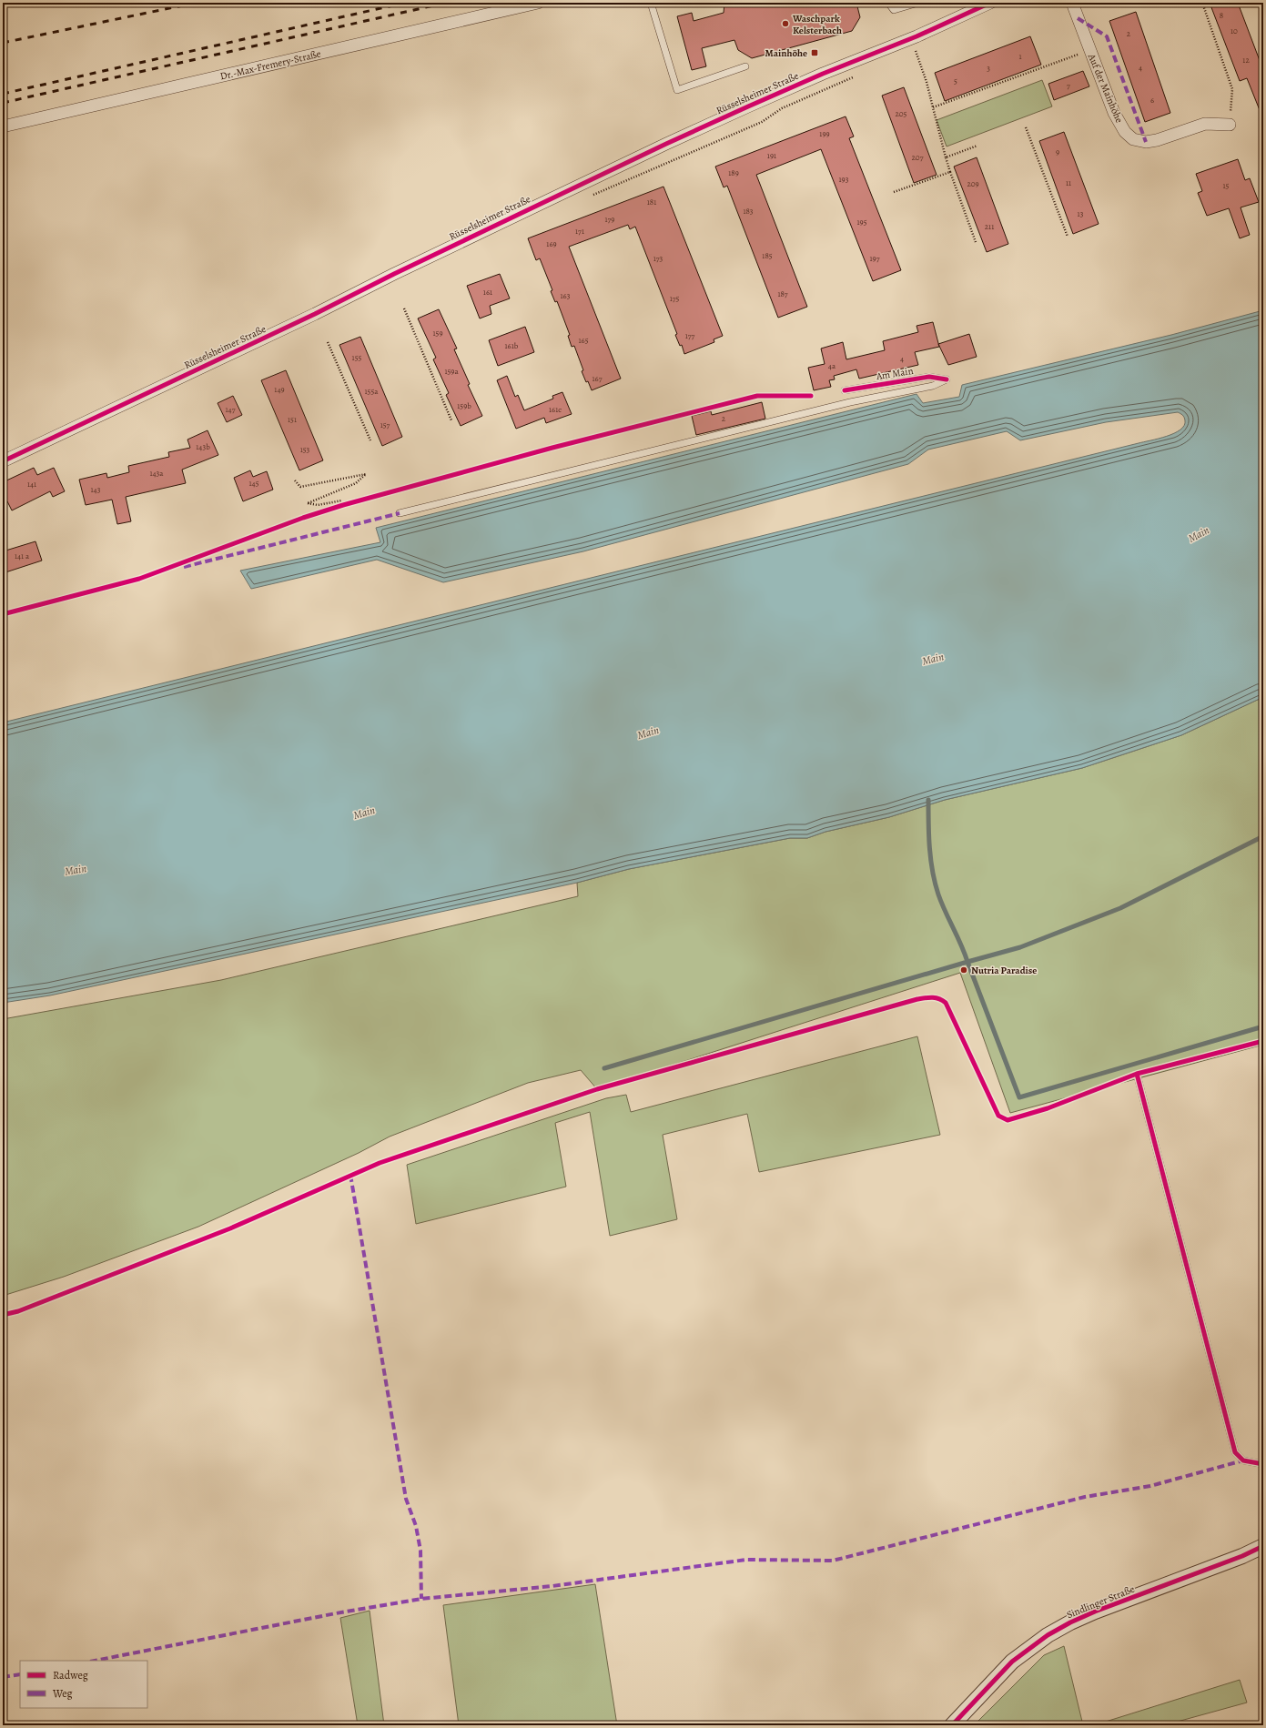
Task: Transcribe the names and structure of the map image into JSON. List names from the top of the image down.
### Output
{
  "streets": {
    "street": [
      "Dr.-Max-Fremery-Straße",
      "Auf der Mainhöhe",
      "Rüsselsheimer Straße",
      "Sindlinger Straße"
    ],
    "lane": ["Am Main"]
  },
  "water": ["Main"],
  "places": {
    "other": ["Waschpark Kelsterbach", "Nutria Paradise"],
    "transit": ["Mainhöhe"]
  },
  "house_numbers": [
    "8",
    "10",
    "2",
    "1",
    "12",
    "4",
    "3",
    "5",
    "7",
    "6",
    "205",
    "199",
    "9",
    "191",
    "207",
    "189",
    "193",
    "11",
    "209",
    "15",
    "181",
    "183",
    "13",
    "179",
    "195",
    "211",
    "171",
    "169",
    "185",
    "173",
    "197",
    "161",
    "187",
    "163",
    "175",
    "159",
    "177",
    "165",
    "161b",
    "155",
    "4",
    "4a",
    "159a",
    "167",
    "149",
    "155a",
    "159b",
    "147",
    "161c",
    "2",
    "151",
    "157",
    "143b",
    "153",
    "143a",
    "145",
    "141",
    "143",
    "141 a"
  ],
  "legend": ["Radweg", "Weg"]
}
